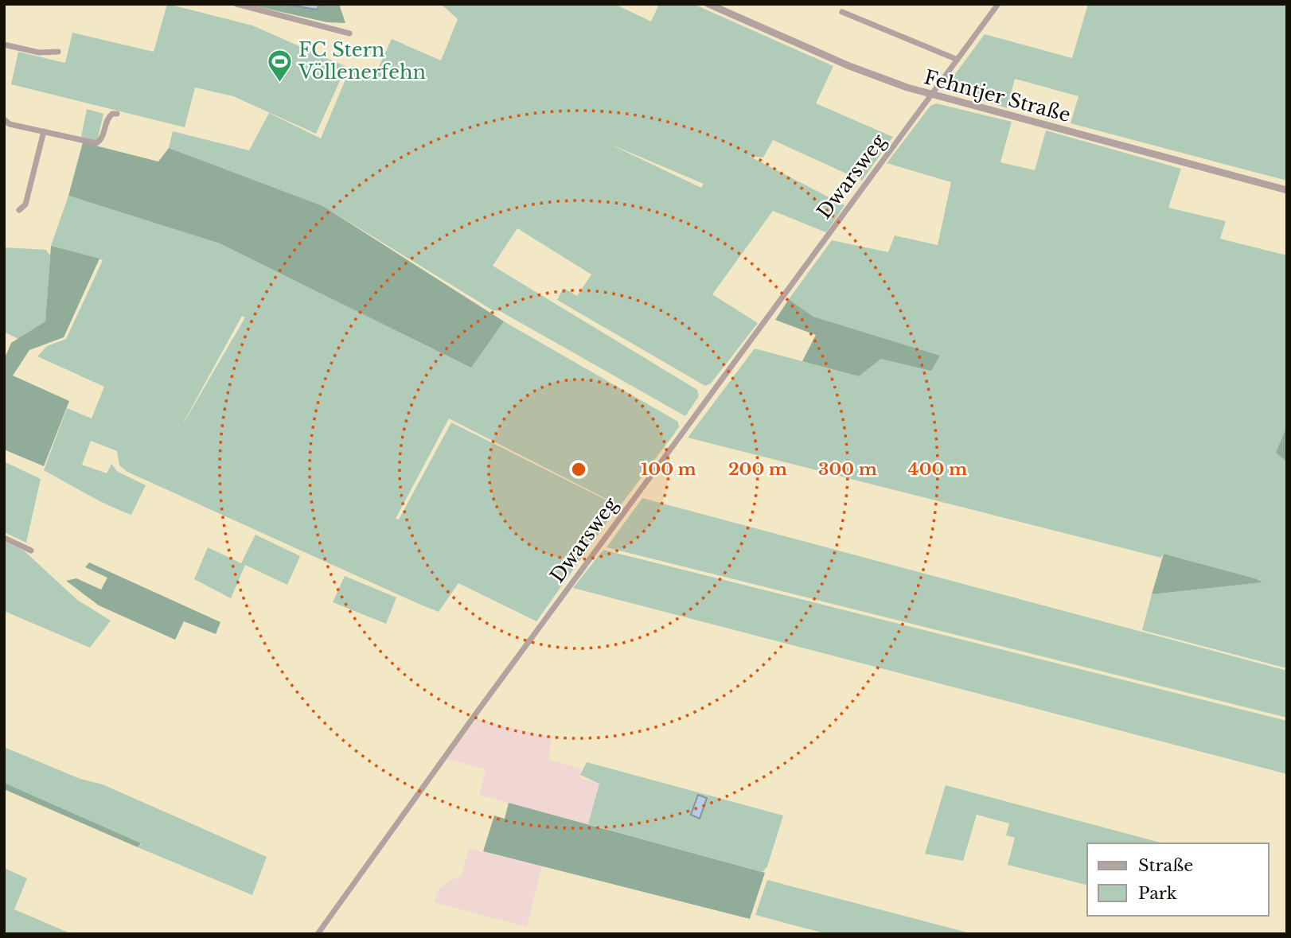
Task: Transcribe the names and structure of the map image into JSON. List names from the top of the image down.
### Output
{
  "streets": {
    "street": ["Fehntjer Straße", "Dwarsweg"]
  },
  "crossings": [
    ["Fehntjer Straße", "Dwarsweg"]
  ],
  "places": {
    "sports": ["FC Stern Völlenerfehn"]
  },
  "legend": ["Straße", "Park"],
  "rings": [
    "100 m",
    "200 m",
    "300 m",
    "400 m"
  ]
}
